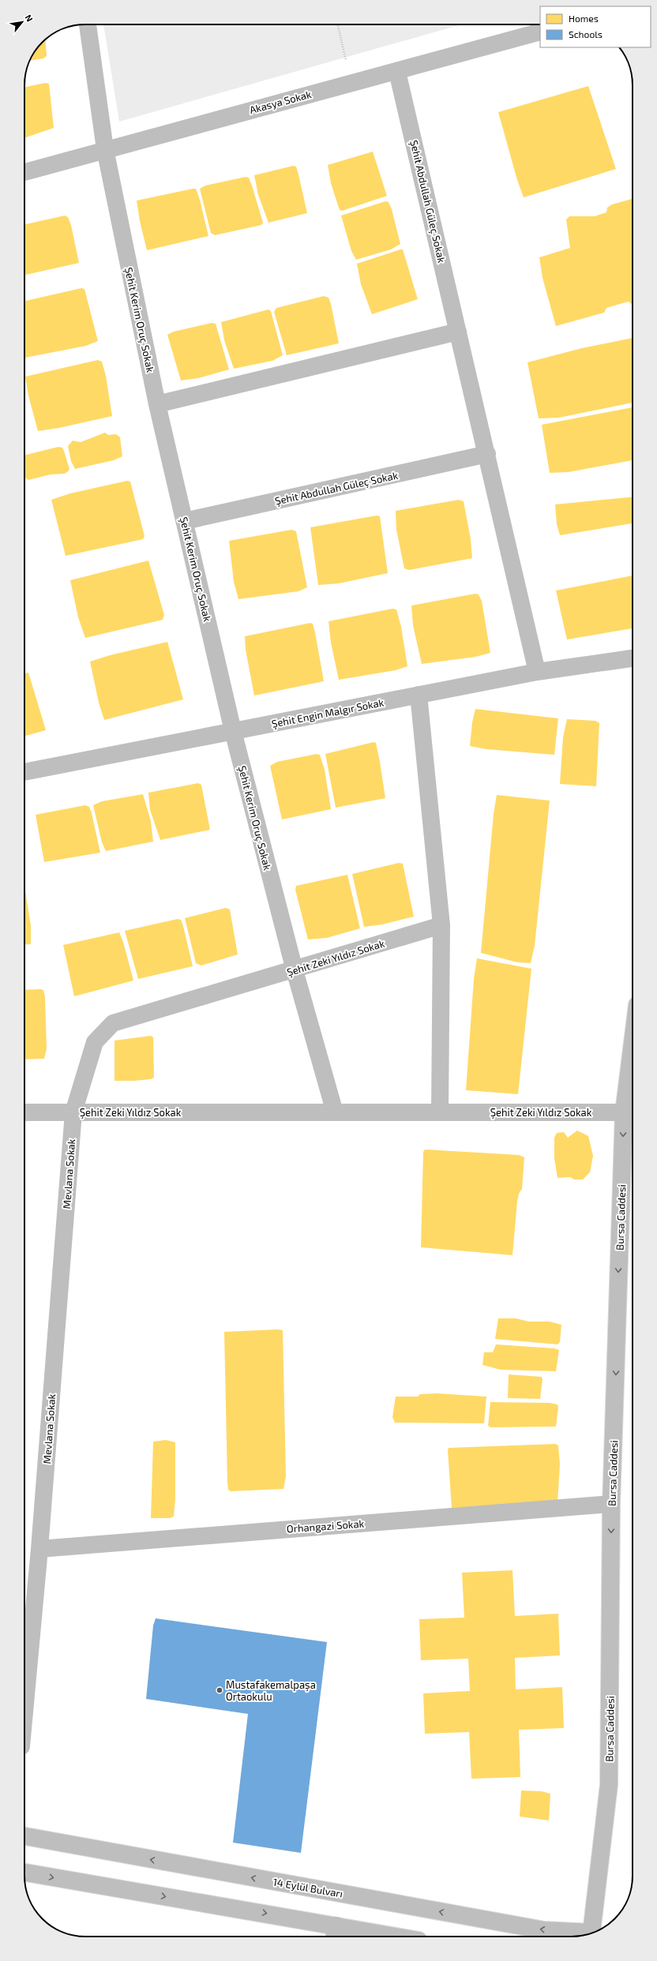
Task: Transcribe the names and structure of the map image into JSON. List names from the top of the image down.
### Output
{
  "streets": {
    "street": [
      "Akasya Sokak",
      "Şehit Abdullah Güleç Sokak",
      "Şehit Kerim Oruç Sokak",
      "Şehit Engin Malgır Sokak",
      "Şehit Zeki Yıldız Sokak",
      "Mevlana Sokak",
      "Bursa Caddesi",
      "Orhangazi Sokak",
      "14 Eylül Bulvarı"
    ]
  },
  "crossings": [
    ["Akasya Sokak", "Şehit Abdullah Güleç Sokak"],
    ["Akasya Sokak", "Şehit Kerim Oruç Sokak"],
    ["Şehit Abdullah Güleç Sokak", "Şehit Kerim Oruç Sokak"],
    ["Şehit Abdullah Güleç Sokak", "Şehit Engin Malgır Sokak"],
    ["Şehit Kerim Oruç Sokak", "Şehit Engin Malgır Sokak"],
    ["Şehit Kerim Oruç Sokak", "Şehit Zeki Yıldız Sokak"],
    ["Şehit Zeki Yıldız Sokak", "Mevlana Sokak"],
    ["Şehit Zeki Yıldız Sokak", "Bursa Caddesi"],
    ["Mevlana Sokak", "Orhangazi Sokak"],
    ["Bursa Caddesi", "Orhangazi Sokak"]
  ],
  "one_way": ["Bursa Caddesi"],
  "places": ["Mustafakemalpaşa Ortaokulu"],
  "legend": ["Homes", "Schools"],
  "north": "top right"
}
